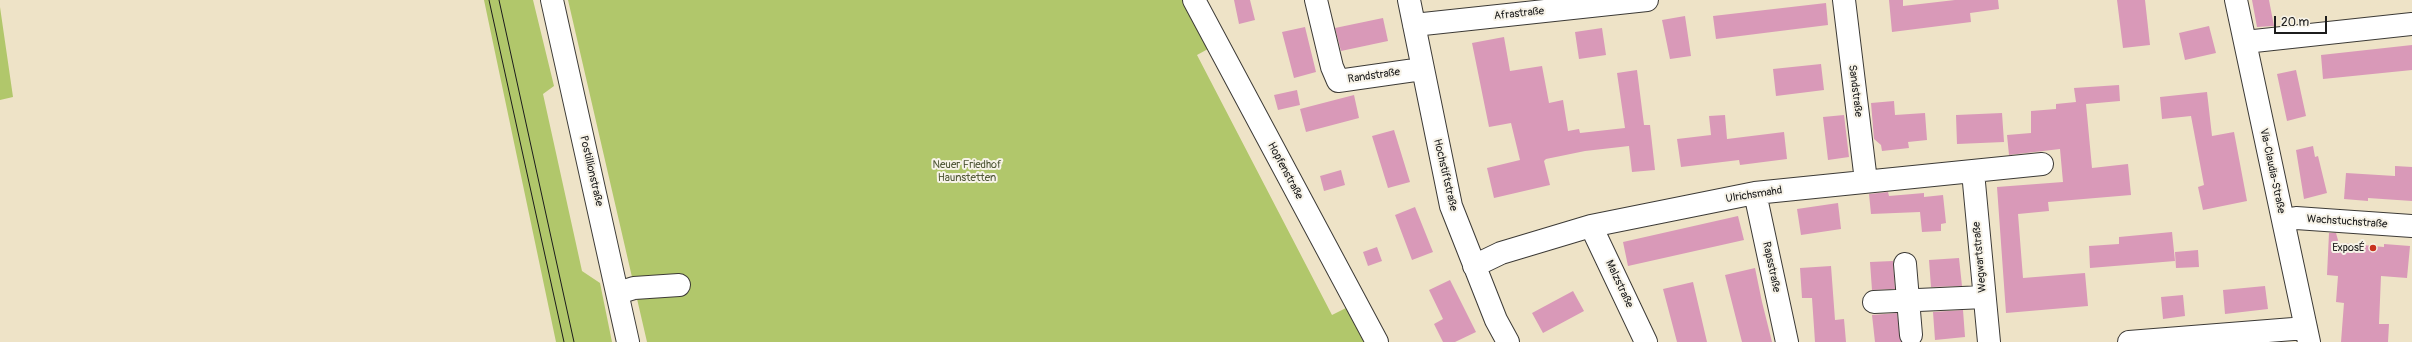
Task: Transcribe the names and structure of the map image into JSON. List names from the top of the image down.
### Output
{
  "streets": {
    "street": [
      "Afrastraße",
      "Randstraße",
      "Sandstraße",
      "Postillionstraße",
      "Hopfenstraße",
      "Via-Claudia-Straße",
      "Hochstiftstraße",
      "Ulrichsmahd",
      "Wachstuchstraße",
      "Wegwartstraße",
      "Rapsstraße",
      "Malzstraße"
    ]
  },
  "crossings": [
    ["Afrastraße", "Hochstiftstraße"],
    ["Randstraße", "Hochstiftstraße"],
    ["Sandstraße", "Ulrichsmahd"],
    ["Via-Claudia-Straße", "Wachstuchstraße"],
    ["Hochstiftstraße", "Ulrichsmahd"],
    ["Ulrichsmahd", "Wegwartstraße"],
    ["Ulrichsmahd", "Rapsstraße"],
    ["Ulrichsmahd", "Malzstraße"]
  ],
  "parks": ["Neuer Friedhof Haunstetten"],
  "places": ["ExposÉ"],
  "scale_bar": "20 m"
}
